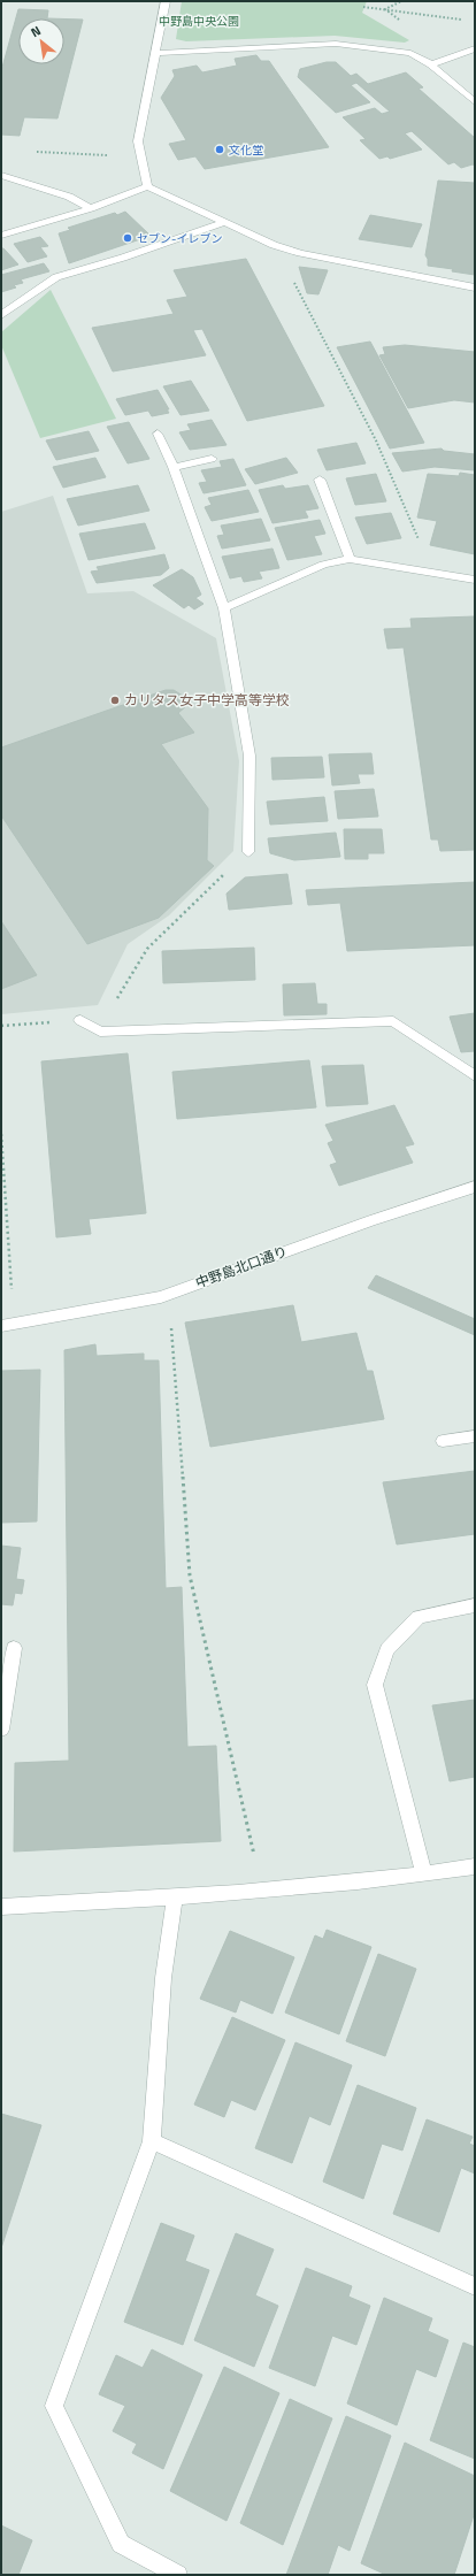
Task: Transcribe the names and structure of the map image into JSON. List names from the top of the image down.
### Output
{
  "streets": {
    "street": ["中野島北口通り"]
  },
  "parks": ["中野島中央公園"],
  "places": ["文化堂", "セブン-イレブン", "カリタス女子中学高等学校"],
  "north": "top left"
}
